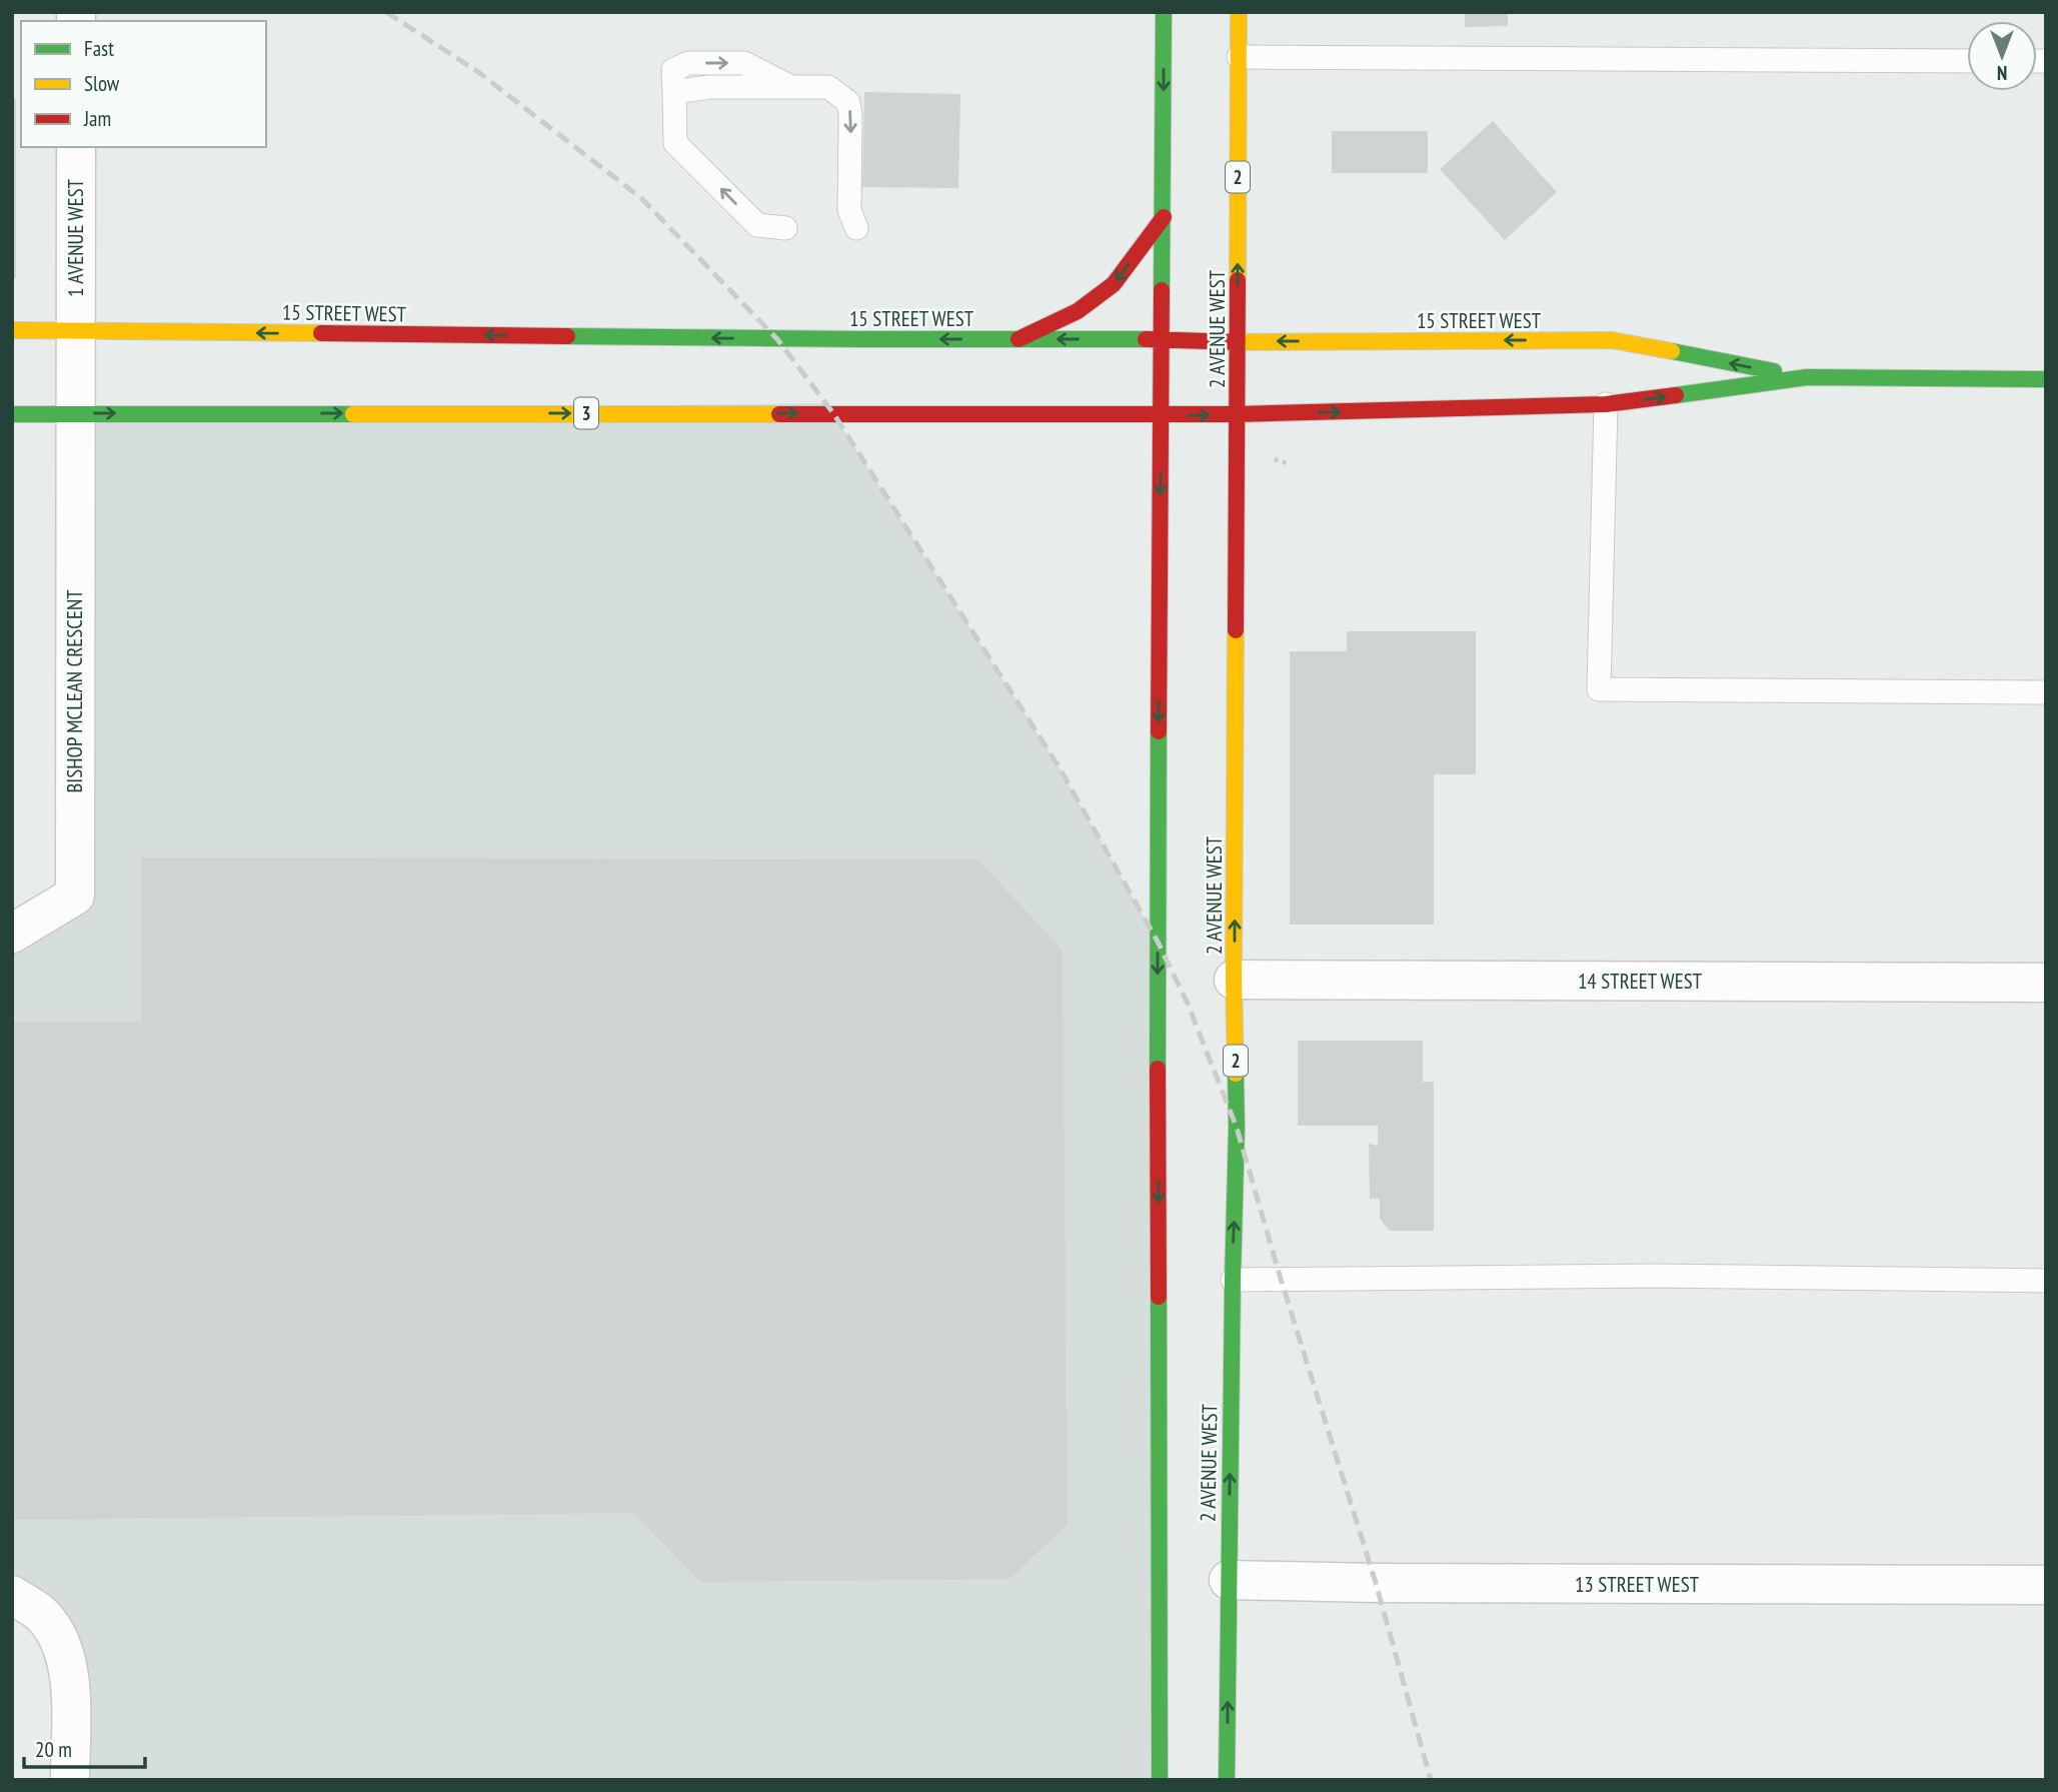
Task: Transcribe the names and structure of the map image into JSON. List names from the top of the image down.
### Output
{
  "streets": {
    "main road": [
      "2",
      "15 STREET WEST",
      "2 AVENUE WEST",
      "3"
    ],
    "street": [
      "1 AVENUE WEST",
      "BISHOP MCLEAN CRESCENT",
      "14 STREET WEST",
      "13 STREET WEST"
    ]
  },
  "crossings": [
    ["1 AVENUE WEST", "15 STREET WEST"],
    ["1 AVENUE WEST", "BISHOP MCLEAN CRESCENT"],
    ["15 STREET WEST", "2 AVENUE WEST"],
    ["15 STREET WEST", "BISHOP MCLEAN CRESCENT"],
    ["2 AVENUE WEST", "14 STREET WEST"],
    ["2 AVENUE WEST", "13 STREET WEST"]
  ],
  "legend": ["Fast", "Slow", "Jam"],
  "scale_bar": "20 m",
  "north": "bottom"
}
